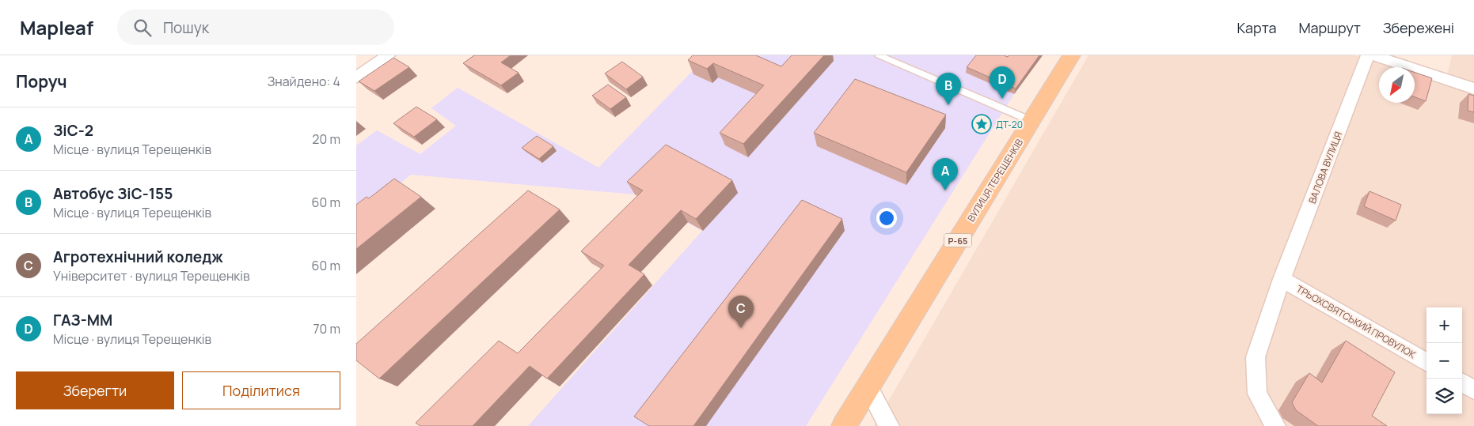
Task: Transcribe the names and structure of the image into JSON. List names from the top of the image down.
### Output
{
  "streets": {
    "main road": ["ВУЛИЦЯ ТЕРЕЩЕНКІВ", "Р-65"],
    "street": ["ВАЛОВА ВУЛИЦЯ", "ТРЬОХСВЯТСЬКИЙ ПРОВУЛОК"]
  },
  "crossings": [
    ["ВАЛОВА ВУЛИЦЯ", "ТРЬОХСВЯТСЬКИЙ ПРОВУЛОК"]
  ],
  "places": {
    "place": ["ДТ-20"]
  },
  "north": "bottom left",
  "page": {
    "header": "Mapleaf",
    "search": "Пошук",
    "nav": ["Карта", "Маршрут", "Збережені"],
    "heading": ["Поруч", "Знайдено: 4"],
    "pins": [
      "D",
      "B",
      "A",
      "C"
    ],
    "list": [
      {
        "mark": "A",
        "name": "ЗіС-2",
        "note": "Місце · вулиця Терещенків",
        "value": "20 m"
      },
      {
        "mark": "B",
        "name": "Автобус ЗіС-155",
        "note": "Місце · вулиця Терещенків",
        "value": "60 m"
      },
      {
        "mark": "C",
        "name": "Агротехнічний коледж",
        "note": "Університет · вулиця Терещенків",
        "value": "60 m"
      },
      {
        "mark": "D",
        "name": "ГАЗ-ММ",
        "note": "Місце · вулиця Терещенків",
        "value": "70 m"
      }
    ],
    "map_buttons": ["+", "−"],
    "buttons": ["Зберегти", "Поділитися"]
  }
}
